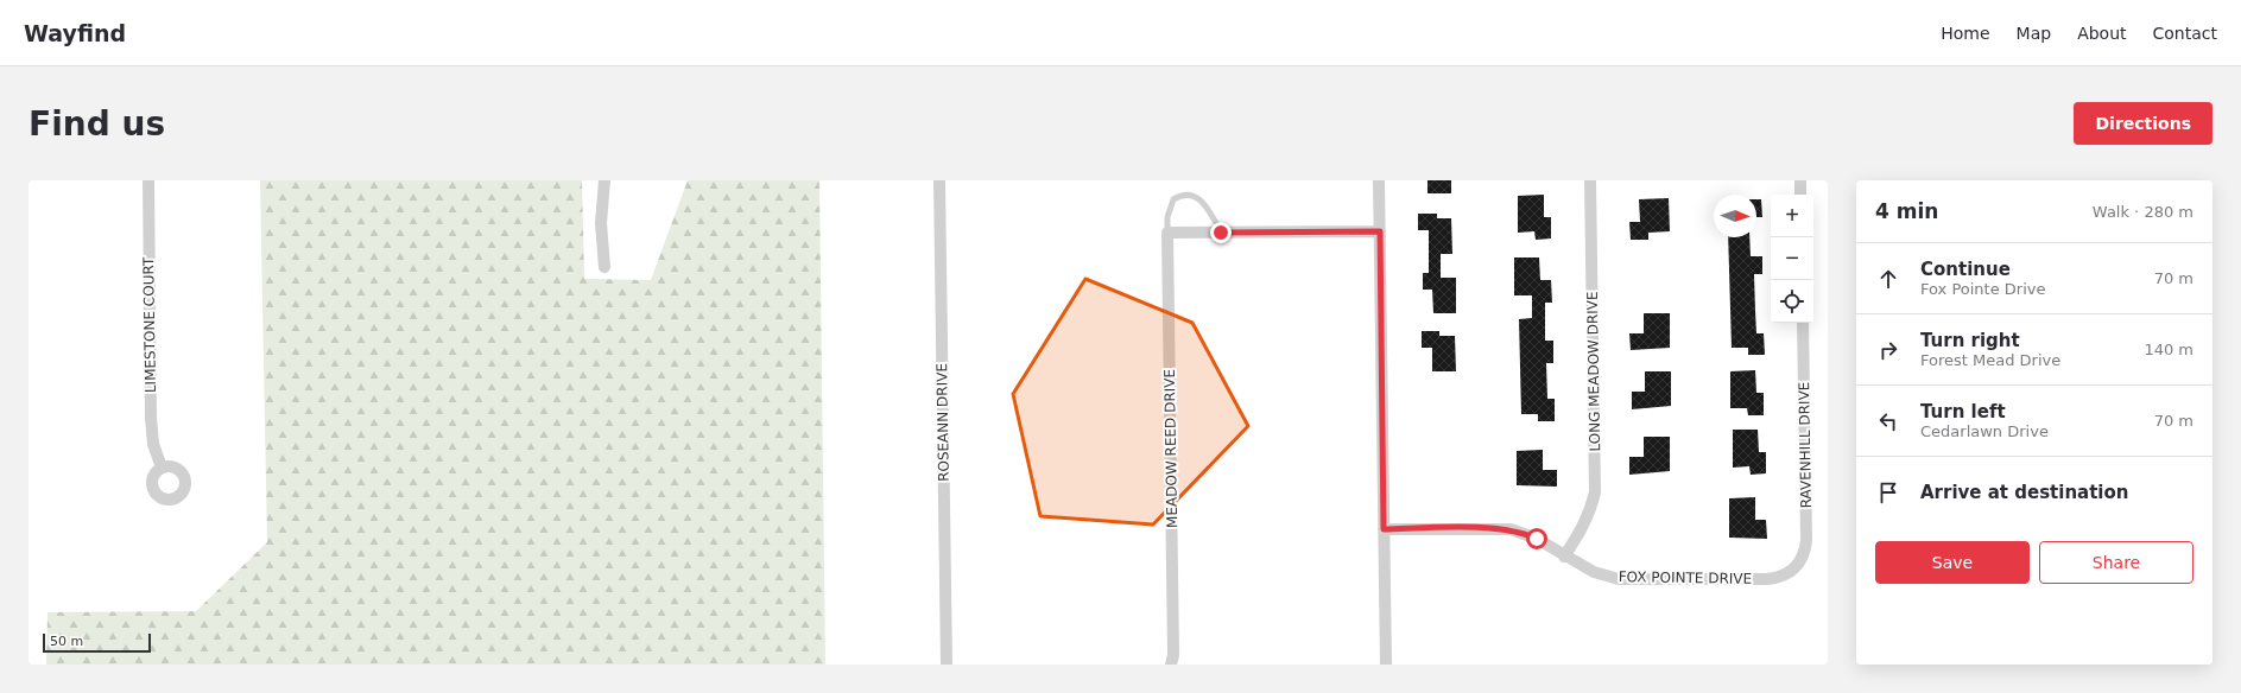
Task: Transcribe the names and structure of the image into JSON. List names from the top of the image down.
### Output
{
  "streets": {
    "street": [
      "LIMESTONE COURT",
      "LONG MEADOW DRIVE",
      "ROSEANN DRIVE",
      "RAVENHILL DRIVE",
      "MEADOW REED DRIVE",
      "FOX POINTE DRIVE"
    ]
  },
  "crossings": [
    ["LONG MEADOW DRIVE", "FOX POINTE DRIVE"],
    ["RAVENHILL DRIVE", "FOX POINTE DRIVE"]
  ],
  "scale_bar": "50 m",
  "north": "right",
  "page": {
    "header": "Wayfind",
    "nav": [
      "Home",
      "Map",
      "About",
      "Contact"
    ],
    "buttons": [
      "Directions",
      ["Save", "Share"]
    ],
    "title": "Find us",
    "heading": ["4 min", "Walk · 280 m"],
    "map_buttons": ["+", "−"],
    "list": [
      ["Continue", "Fox Pointe Drive", "70 m"],
      ["Turn right", "Forest Mead Drive", "140 m"],
      ["Turn left", "Cedarlawn Drive", "70 m"],
      "Arrive at destination"
    ],
    "scale": "50 m"
  }
}
